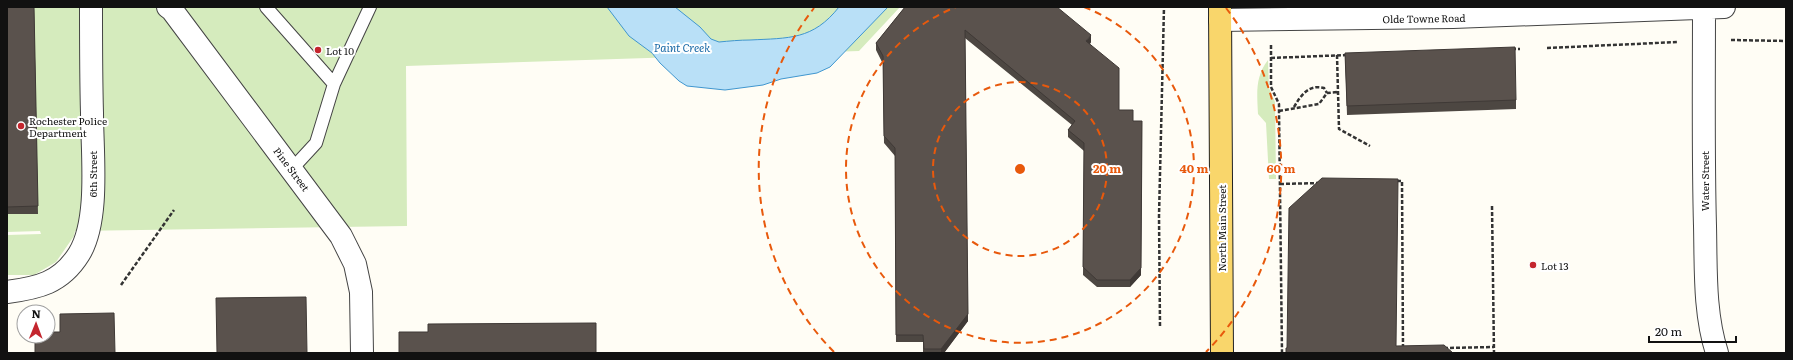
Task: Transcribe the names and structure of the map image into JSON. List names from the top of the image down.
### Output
{
  "streets": {
    "main road": ["North Main Street"],
    "street": [
      "Olde Towne Road",
      "Pine Street",
      "6th Street",
      "Water Street"
    ]
  },
  "crossings": [
    ["Olde Towne Road", "Water Street"],
    ["Olde Towne Road", "North Main Street"]
  ],
  "water": ["Paint Creek"],
  "places": ["Lot 10", "Rochester Police Department", "Lot 13"],
  "scale_bar": "20 m",
  "north": "top",
  "rings": ["20 m", "40 m", "60 m"]
}
